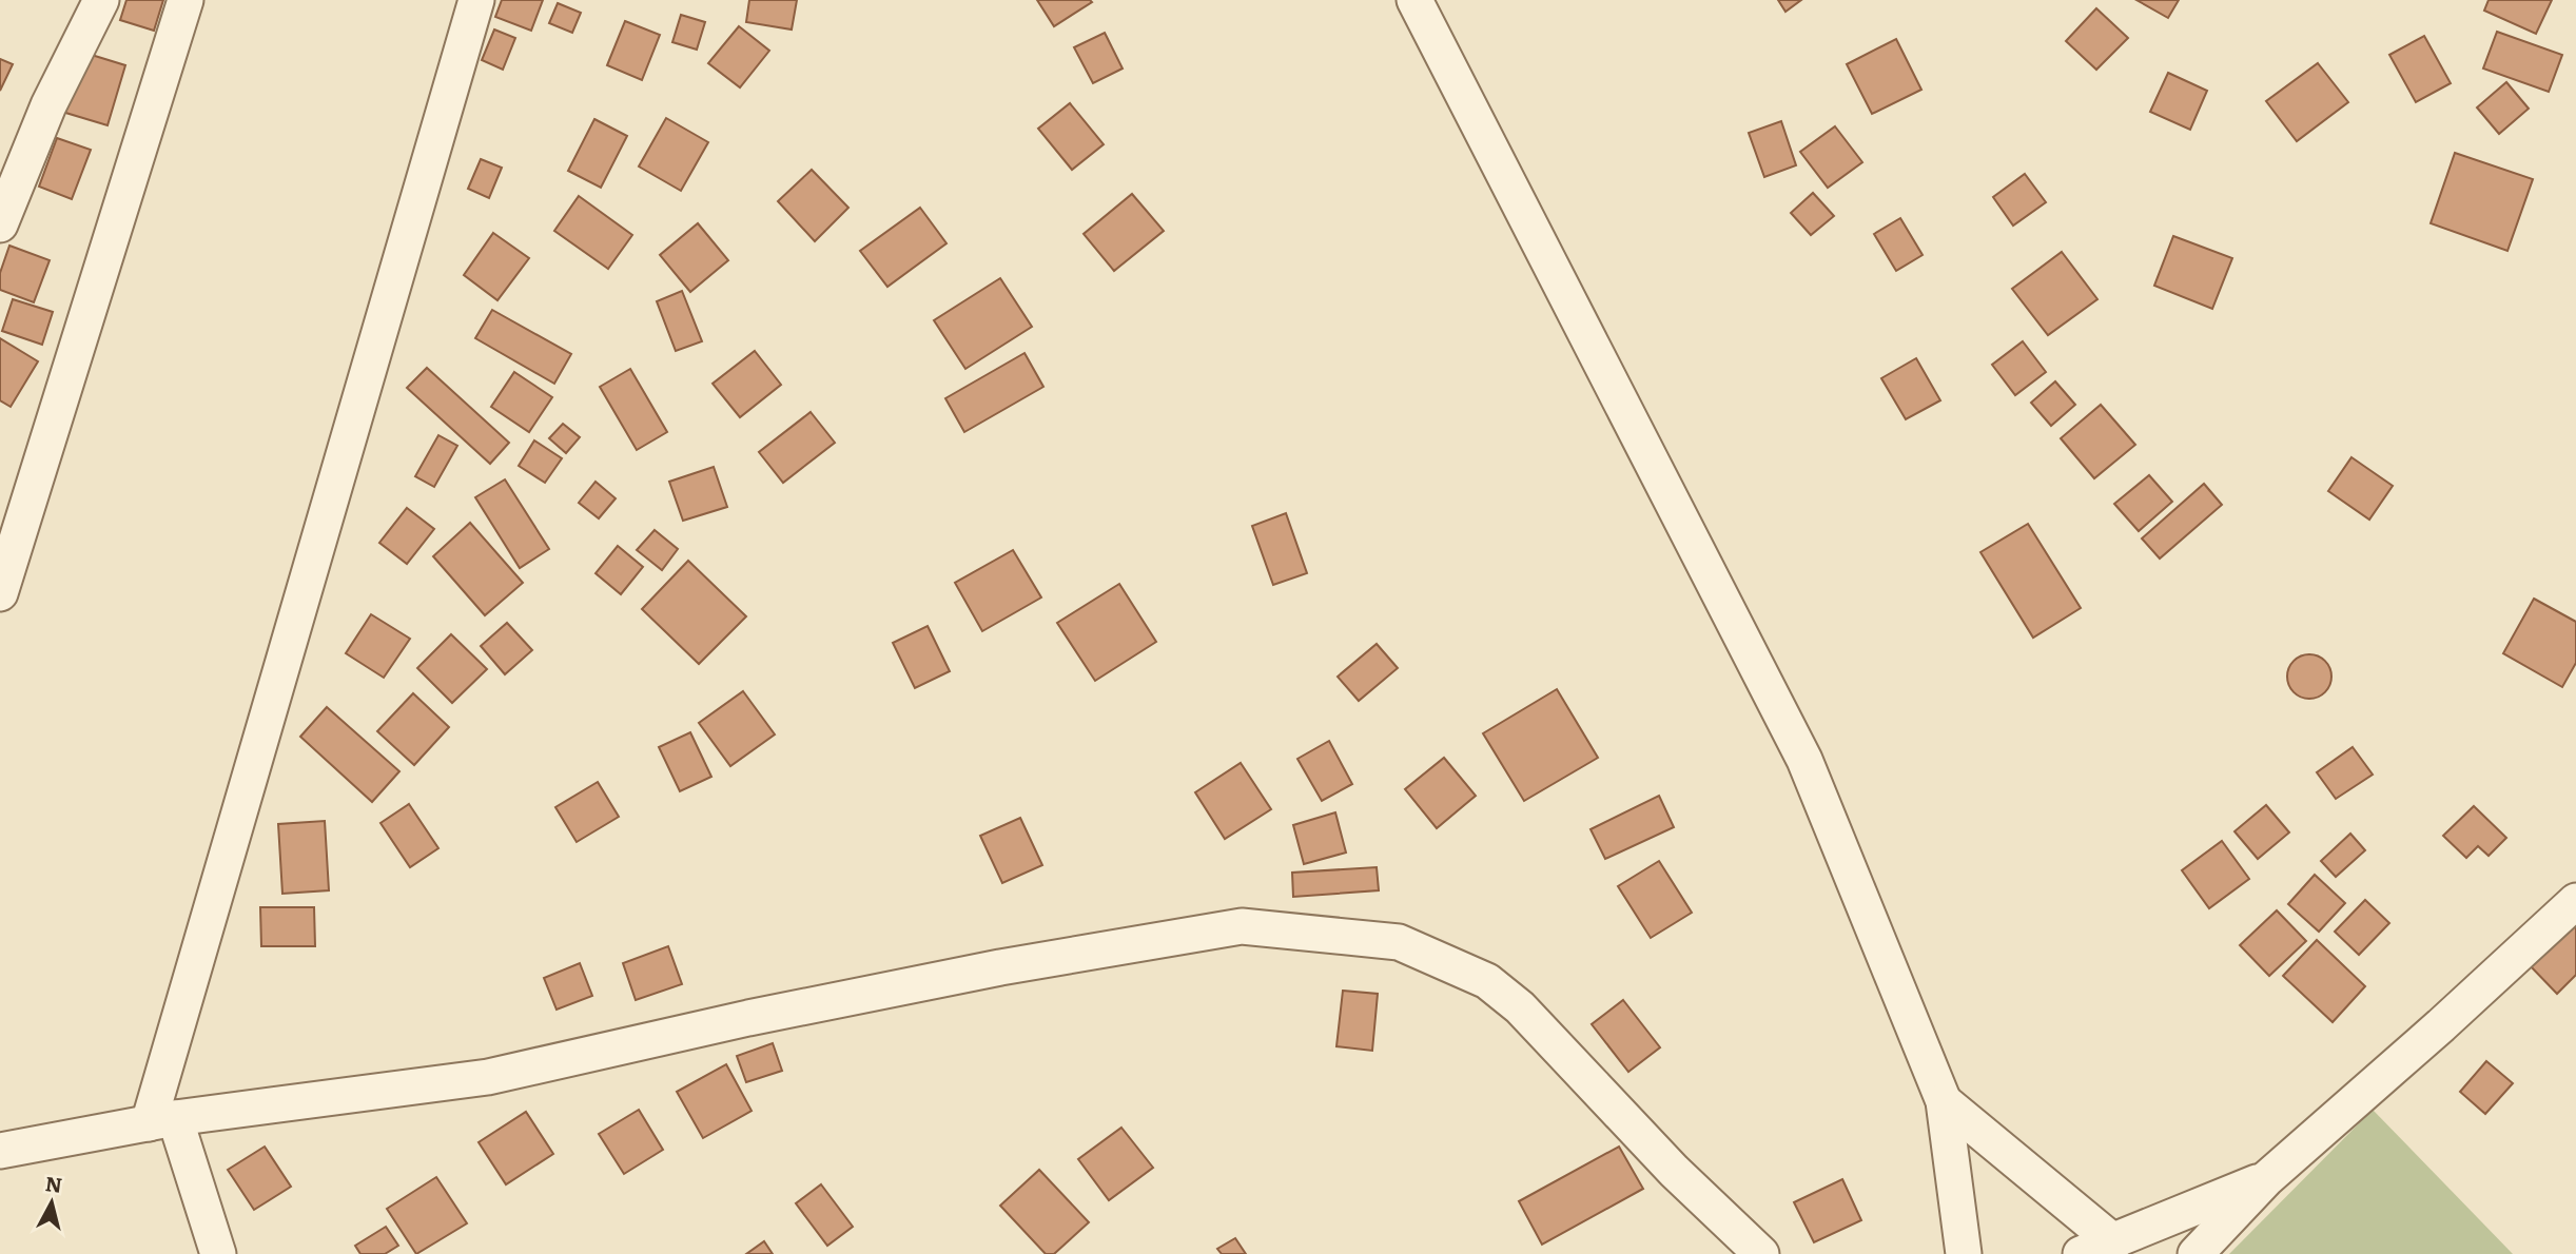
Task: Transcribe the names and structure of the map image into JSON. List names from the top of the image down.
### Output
{
  "north": "top"
}
